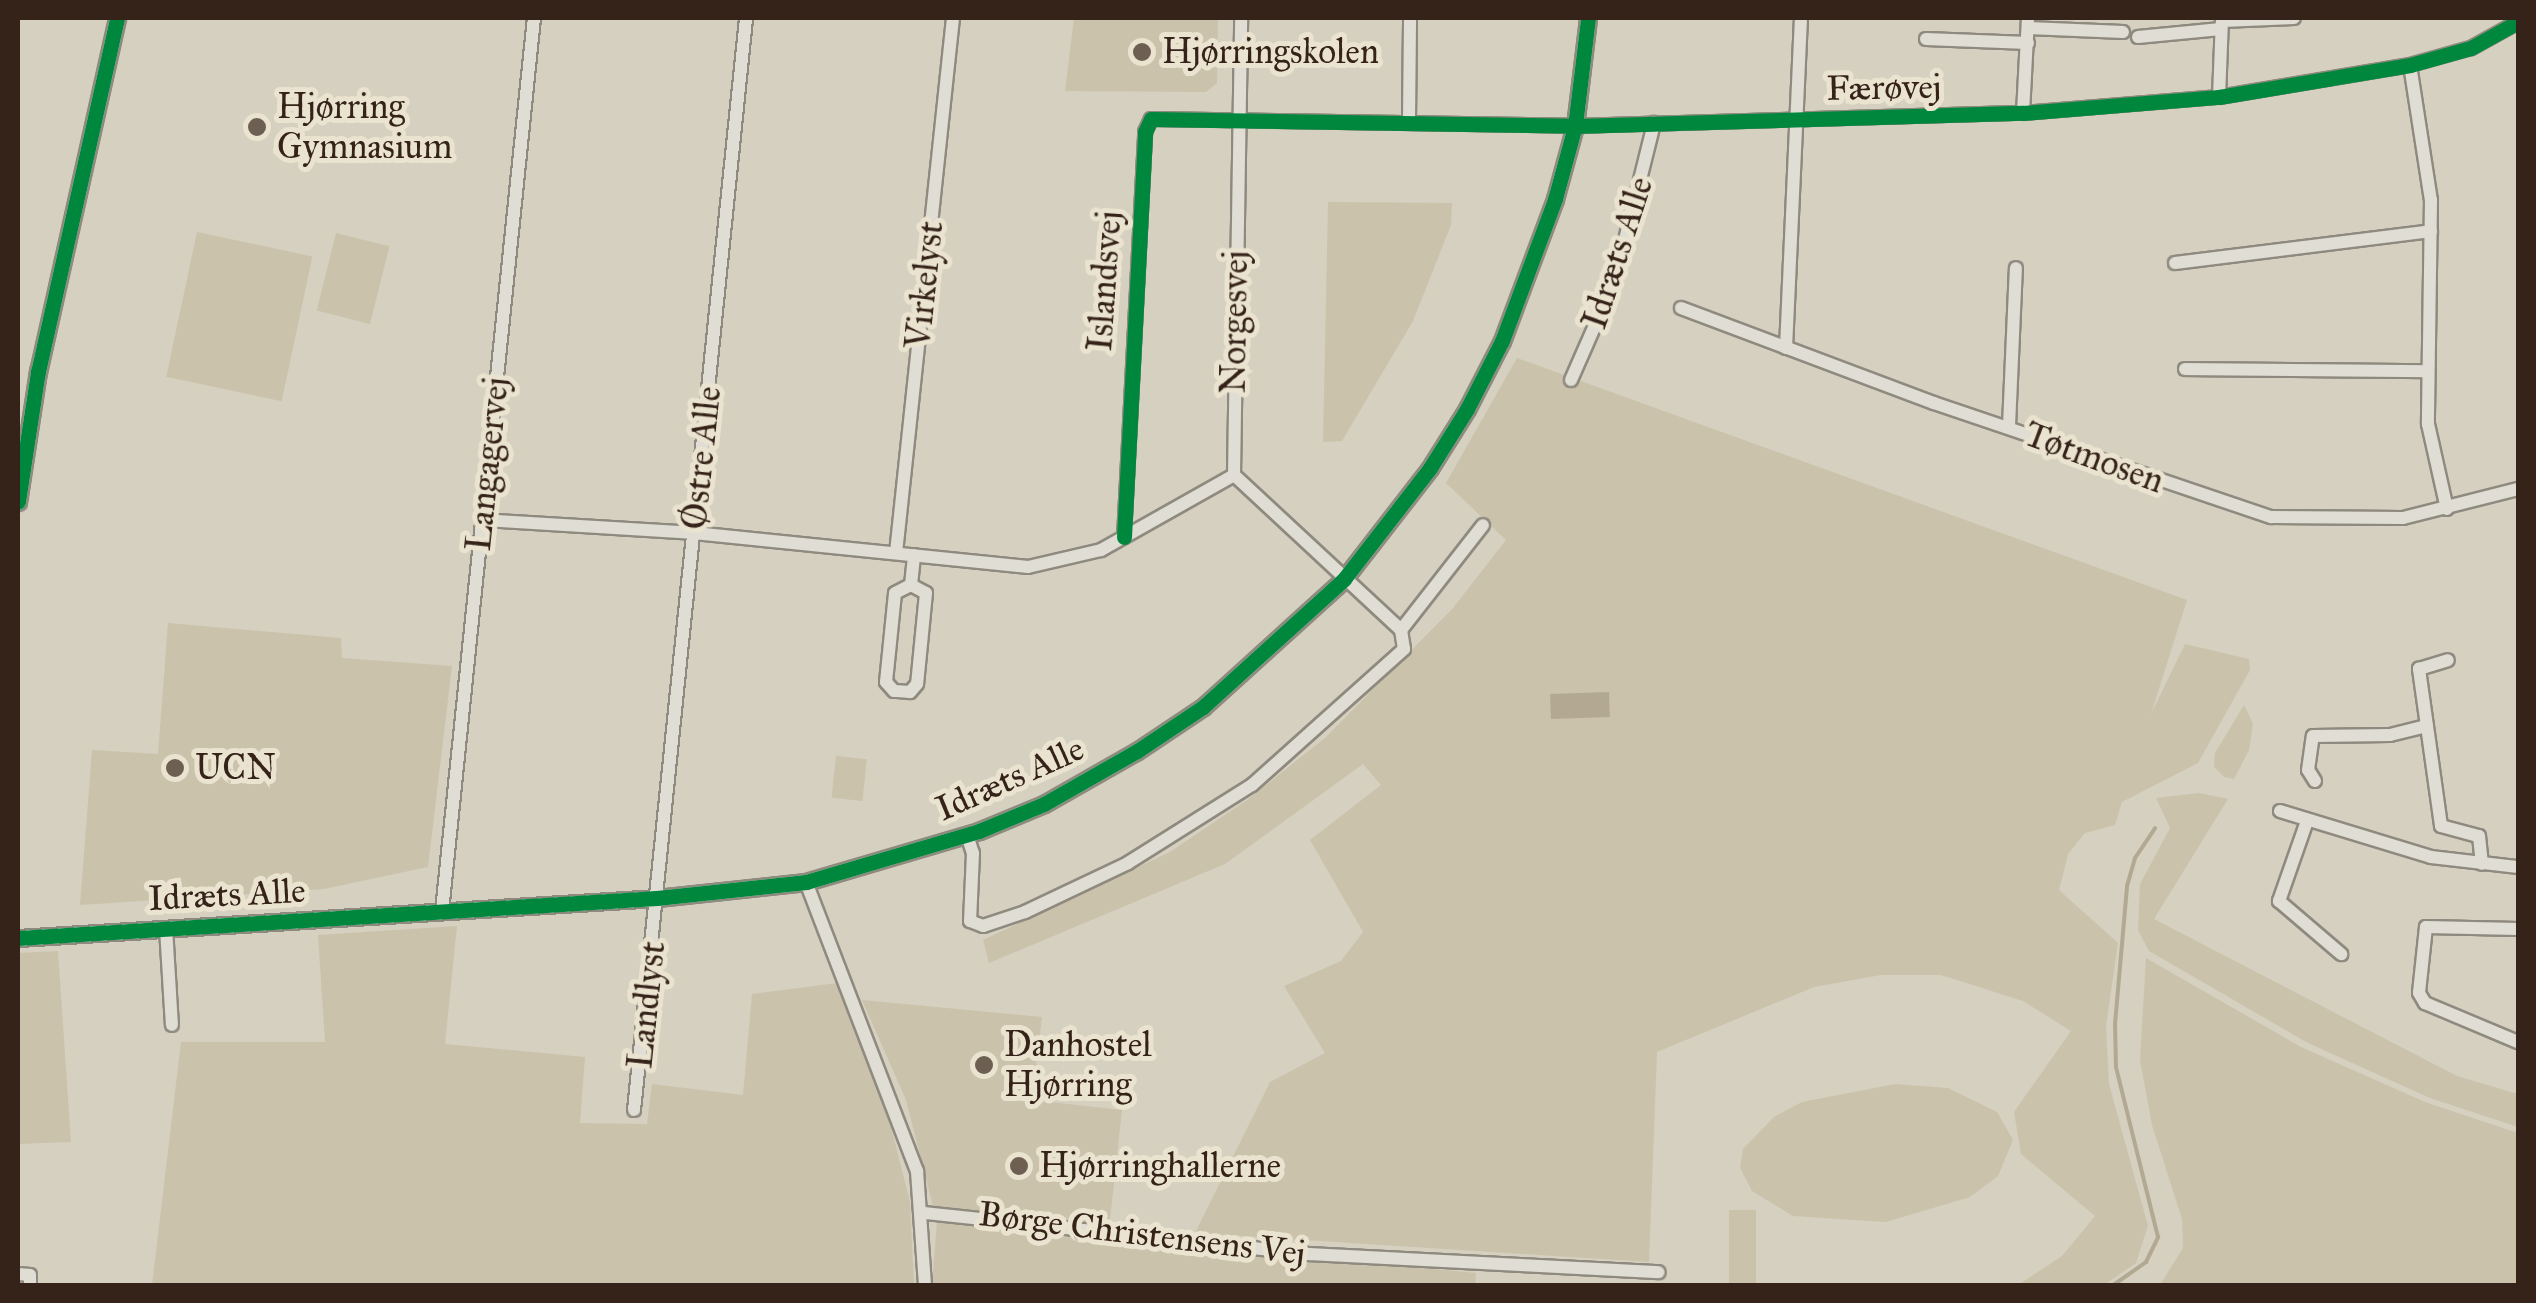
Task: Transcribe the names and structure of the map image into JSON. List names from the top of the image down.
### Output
{
  "streets": {
    "street": [
      "Færøvej",
      "Idræts Alle",
      "Islandsvej",
      "Virkelyst",
      "Norgesvej",
      "Østre Alle",
      "Tøtmosen",
      "Langagervej",
      "Landlyst",
      "Børge Christensens Vej"
    ]
  },
  "crossings": [
    ["Færøvej", "Idræts Alle"],
    ["Færøvej", "Islandsvej"],
    ["Færøvej", "Norgesvej"],
    ["Idræts Alle", "Østre Alle"],
    ["Idræts Alle", "Langagervej"],
    ["Idræts Alle", "Landlyst"],
    ["Islandsvej", "Norgesvej"],
    ["Østre Alle", "Landlyst"]
  ],
  "places": [
    "Hjørringskolen",
    "Hjørring Gymnasium",
    "UCN",
    "Danhostel Hjørring",
    "Hjørringhallerne"
  ]
}
